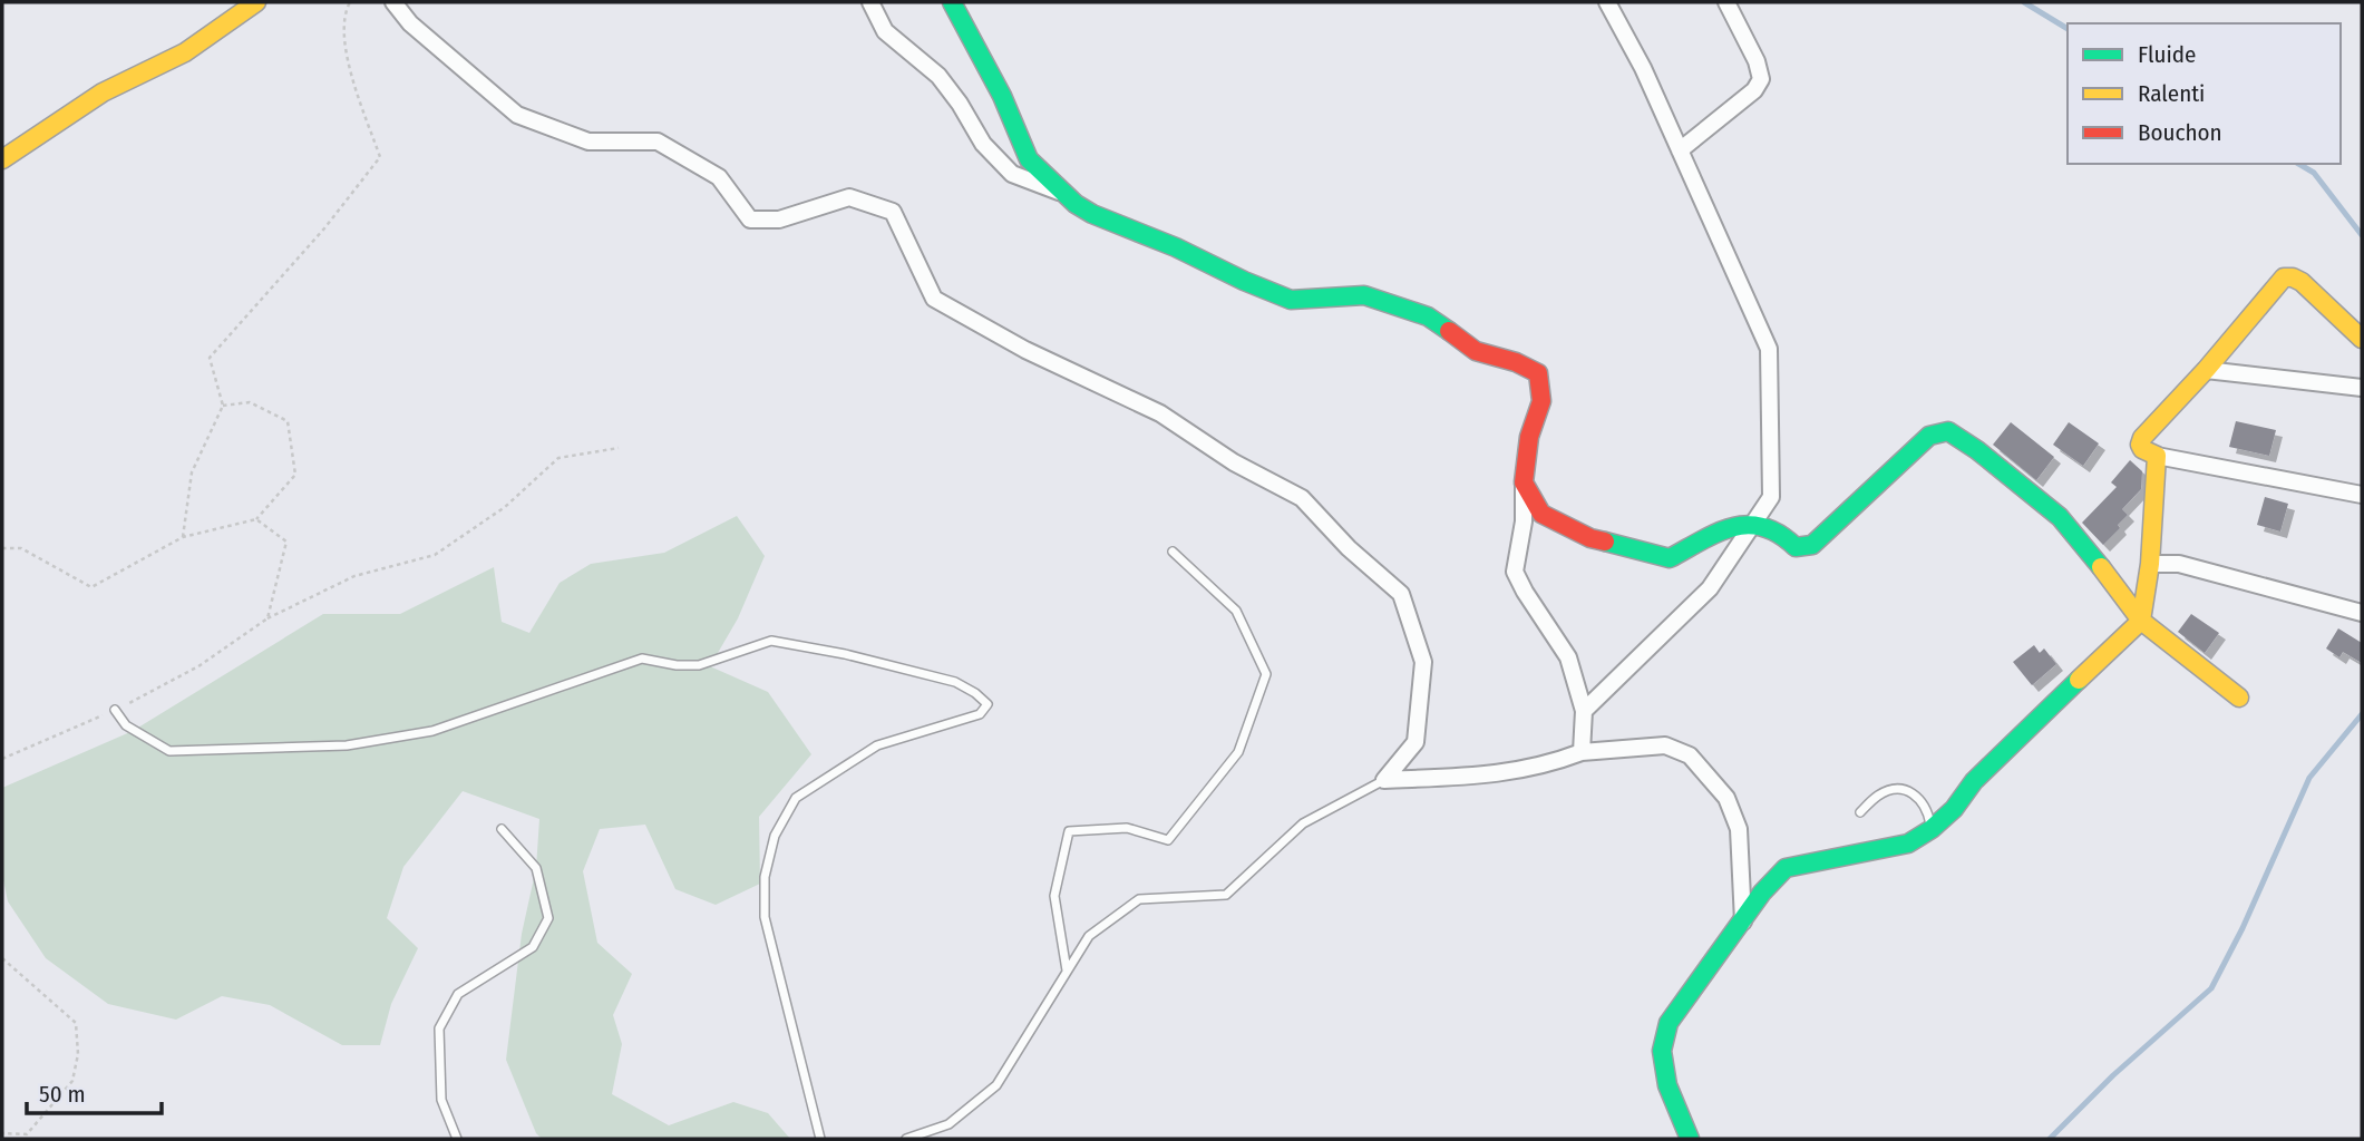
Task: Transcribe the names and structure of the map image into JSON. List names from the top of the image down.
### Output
{
  "legend": ["Fluide", "Ralenti", "Bouchon"],
  "scale_bar": "50 m"
}
